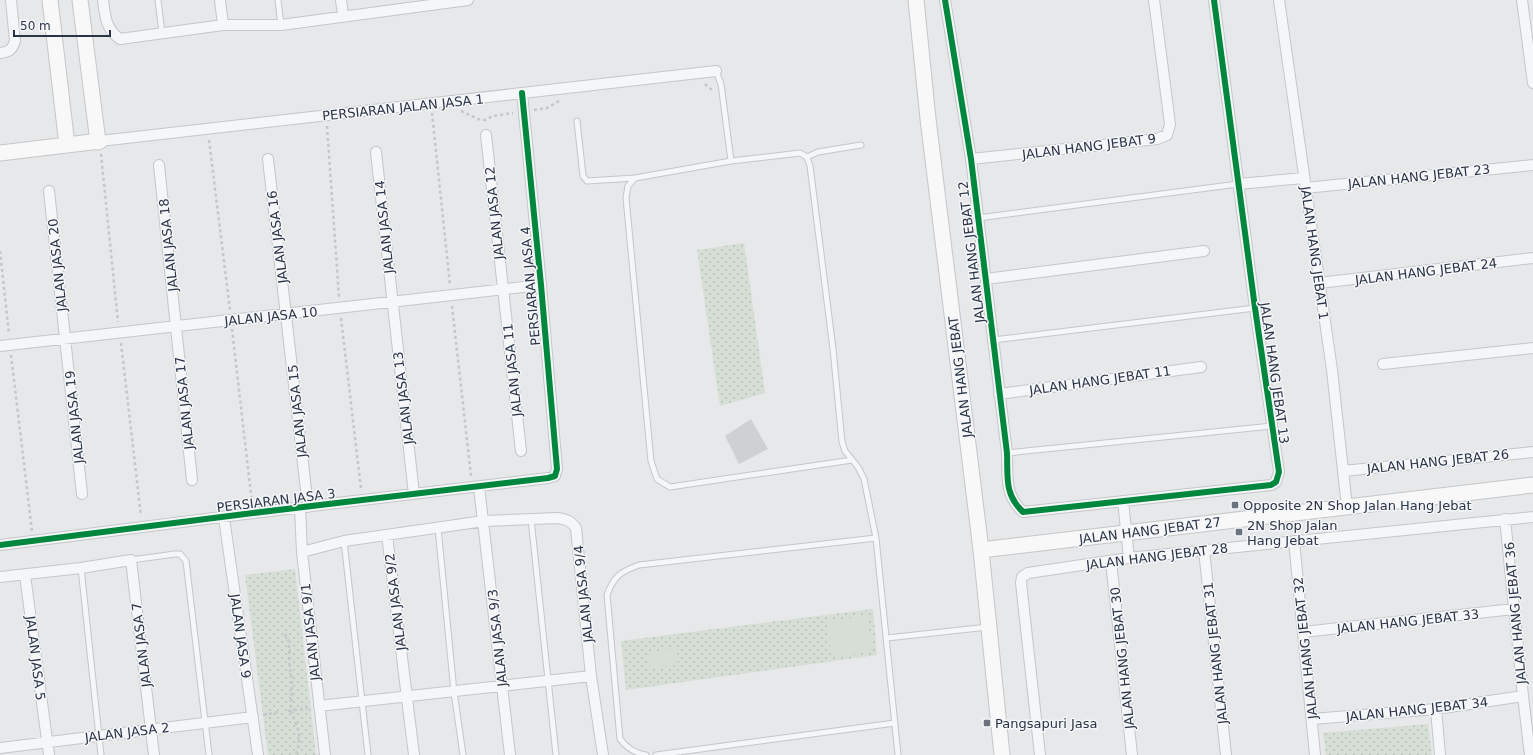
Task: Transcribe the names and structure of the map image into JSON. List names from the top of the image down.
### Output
{
  "streets": {
    "street": [
      "PERSIARAN JALAN JASA 1",
      "JALAN HANG JEBAT 9",
      "JALAN HANG JEBAT 23",
      "JALAN JASA 12",
      "JALAN JASA 14",
      "JALAN JASA 16",
      "JALAN JASA 18",
      "JALAN HANG JEBAT 12",
      "JALAN HANG JEBAT 1",
      "JALAN JASA 20",
      "JALAN HANG JEBAT 24",
      "PERSIARAN JASA 4",
      "JALAN JASA 10",
      "JALAN JASA 11",
      "JALAN HANG JEBAT 13",
      "JALAN HANG JEBAT",
      "JALAN HANG JEBAT 11",
      "JALAN JASA 13",
      "JALAN JASA 17",
      "JALAN JASA 15",
      "JALAN JASA 19",
      "JALAN HANG JEBAT 26",
      "PERSIARAN JASA 3",
      "JALAN HANG JEBAT 27",
      "JALAN HANG JEBAT 28",
      "JALAN JASA 9/4",
      "JALAN JASA 9/2",
      "JALAN HANG JEBAT 36",
      "JALAN HANG JEBAT 33",
      "JALAN JASA 9/1",
      "JALAN JASA 9",
      "JALAN JASA 9/3",
      "JALAN JASA 7",
      "JALAN HANG JEBAT 32",
      "JALAN HANG JEBAT 31",
      "JALAN JASA 5",
      "JALAN HANG JEBAT 30",
      "JALAN HANG JEBAT 34",
      "JALAN JASA 2"
    ]
  },
  "crossings": [
    ["PERSIARAN JALAN JASA 1", "PERSIARAN JASA 4"],
    ["JALAN HANG JEBAT 9", "JALAN HANG JEBAT 12"],
    ["JALAN HANG JEBAT 23", "JALAN HANG JEBAT 1"],
    ["JALAN HANG JEBAT 23", "JALAN HANG JEBAT 13"],
    ["JALAN JASA 12", "JALAN JASA 10"],
    ["JALAN JASA 12", "JALAN JASA 11"],
    ["JALAN JASA 14", "JALAN JASA 10"],
    ["JALAN JASA 14", "JALAN JASA 13"],
    ["JALAN JASA 16", "JALAN JASA 10"],
    ["JALAN JASA 16", "JALAN JASA 15"],
    ["JALAN JASA 18", "JALAN JASA 10"],
    ["JALAN JASA 18", "JALAN JASA 17"],
    ["JALAN HANG JEBAT 12", "JALAN HANG JEBAT 13"],
    ["JALAN HANG JEBAT 12", "JALAN HANG JEBAT 11"],
    ["JALAN HANG JEBAT 1", "JALAN HANG JEBAT 24"],
    ["JALAN HANG JEBAT 1", "JALAN HANG JEBAT 26"],
    ["JALAN HANG JEBAT 1", "JALAN HANG JEBAT 27"],
    ["JALAN JASA 20", "JALAN JASA 10"],
    ["JALAN JASA 20", "JALAN JASA 19"],
    ["PERSIARAN JASA 4", "JALAN JASA 10"],
    ["PERSIARAN JASA 4", "PERSIARAN JASA 3"],
    ["JALAN JASA 10", "JALAN JASA 11"],
    ["JALAN JASA 10", "JALAN JASA 13"],
    ["JALAN JASA 10", "JALAN JASA 17"],
    ["JALAN JASA 10", "JALAN JASA 15"],
    ["JALAN JASA 10", "JALAN JASA 19"],
    ["JALAN HANG JEBAT", "JALAN HANG JEBAT 27"],
    ["JALAN JASA 13", "PERSIARAN JASA 3"],
    ["JALAN JASA 15", "PERSIARAN JASA 3"],
    ["JALAN JASA 15", "JALAN JASA 9/1"],
    ["PERSIARAN JASA 3", "JALAN JASA 9/1"],
    ["PERSIARAN JASA 3", "JALAN JASA 9"],
    ["JALAN HANG JEBAT 28", "JALAN HANG JEBAT 36"],
    ["JALAN HANG JEBAT 28", "JALAN HANG JEBAT 32"],
    ["JALAN HANG JEBAT 28", "JALAN HANG JEBAT 31"],
    ["JALAN HANG JEBAT 28", "JALAN HANG JEBAT 30"],
    ["JALAN JASA 9/4", "JALAN JASA 9/2"],
    ["JALAN JASA 9/4", "JALAN JASA 9/3"],
    ["JALAN JASA 9/2", "JALAN JASA 9/1"],
    ["JALAN HANG JEBAT 36", "JALAN HANG JEBAT 33"],
    ["JALAN HANG JEBAT 36", "JALAN HANG JEBAT 34"],
    ["JALAN HANG JEBAT 33", "JALAN HANG JEBAT 32"],
    ["JALAN JASA 9", "JALAN JASA 2"],
    ["JALAN JASA 7", "JALAN JASA 2"],
    ["JALAN HANG JEBAT 32", "JALAN HANG JEBAT 34"],
    ["JALAN JASA 5", "JALAN JASA 2"]
  ],
  "places": {
    "transit": ["Opposite 2N Shop Jalan Hang Jebat", "2N Shop Jalan Hang Jebat", "Pangsapuri Jasa"]
  },
  "scale_bar": "50 m"
}
